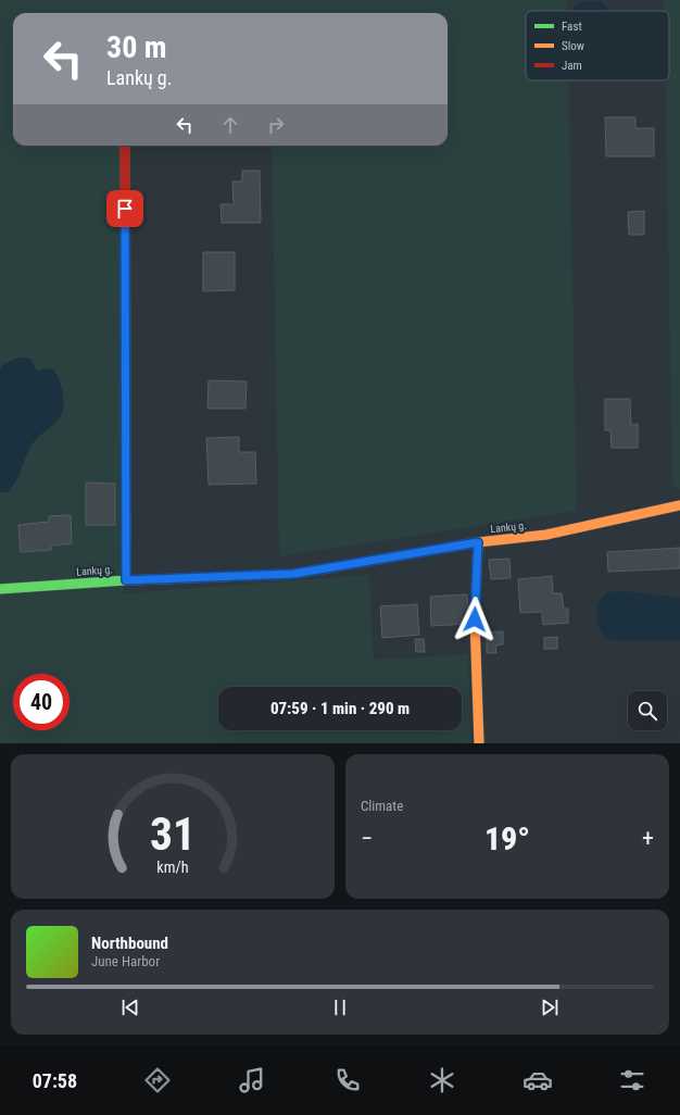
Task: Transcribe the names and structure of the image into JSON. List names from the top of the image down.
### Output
{
  "streets": {
    "street": ["Lankų g."]
  },
  "legend": ["Fast", "Slow", "Jam"],
  "page": {
    "turn": ["30 m", "Lankų g."],
    "limit": "40",
    "trip": "07:59 · 1 min · 290 m",
    "tile": "Climate",
    "heat": ["−", "19°", "+"],
    "song": ["Northbound", "June Harbor"],
    "tabs": "07:58",
    "gauge": ["31", "km/h"]
  }
}
